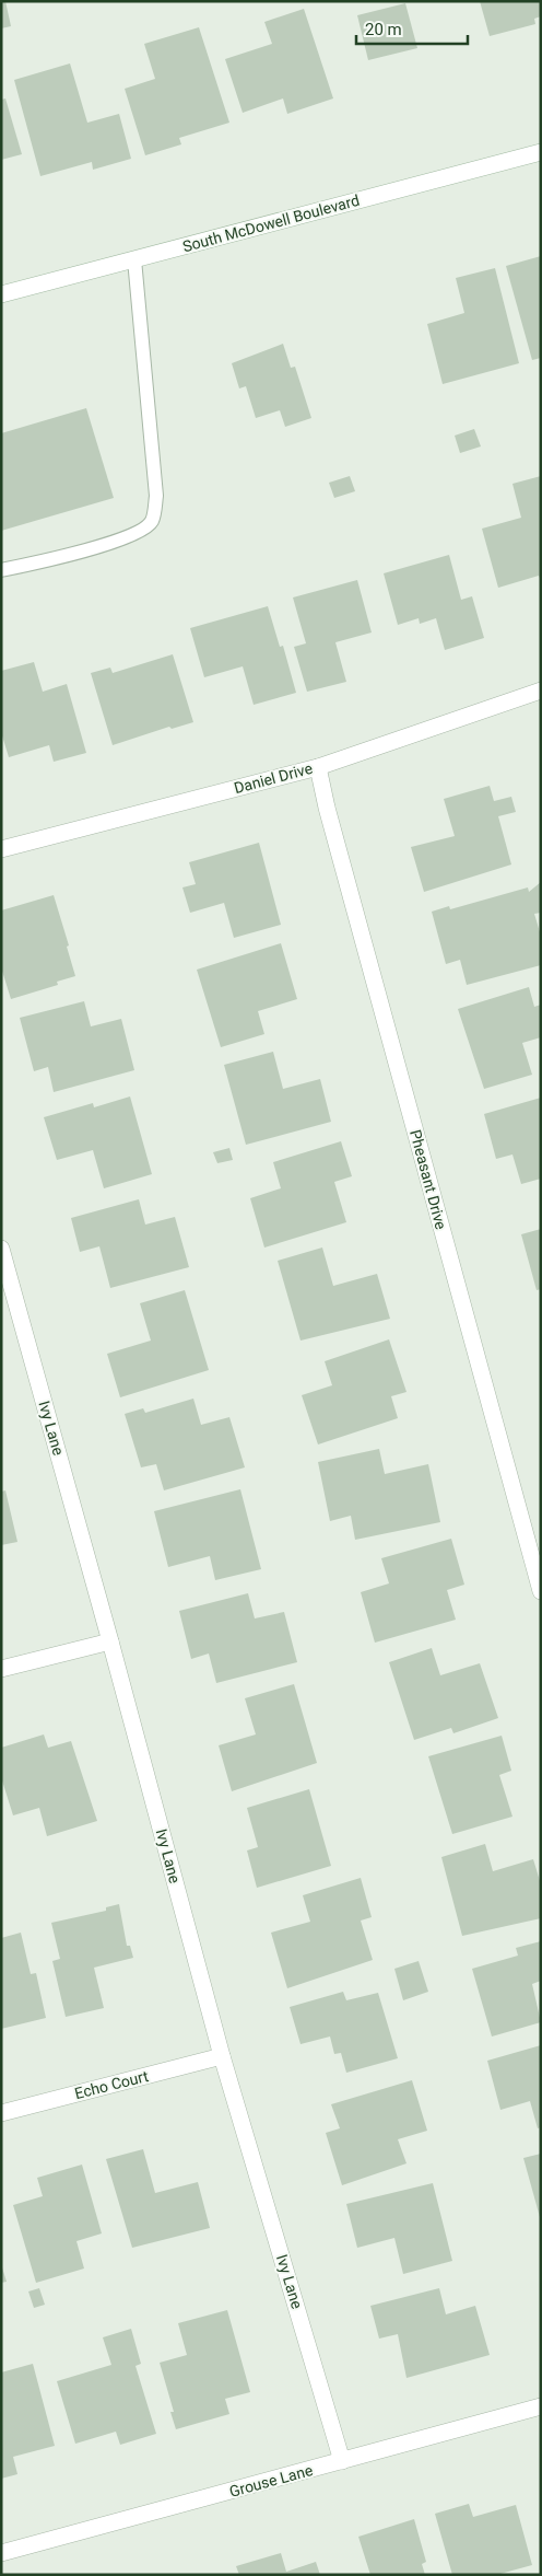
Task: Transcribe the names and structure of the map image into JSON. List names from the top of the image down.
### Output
{
  "streets": {
    "street": [
      "South McDowell Boulevard",
      "Daniel Drive",
      "Pheasant Drive",
      "Ivy Lane",
      "Echo Court",
      "Grouse Lane"
    ]
  },
  "crossings": [
    ["Daniel Drive", "Pheasant Drive"],
    ["Ivy Lane", "Echo Court"],
    ["Ivy Lane", "Grouse Lane"]
  ],
  "scale_bar": "20 m"
}
